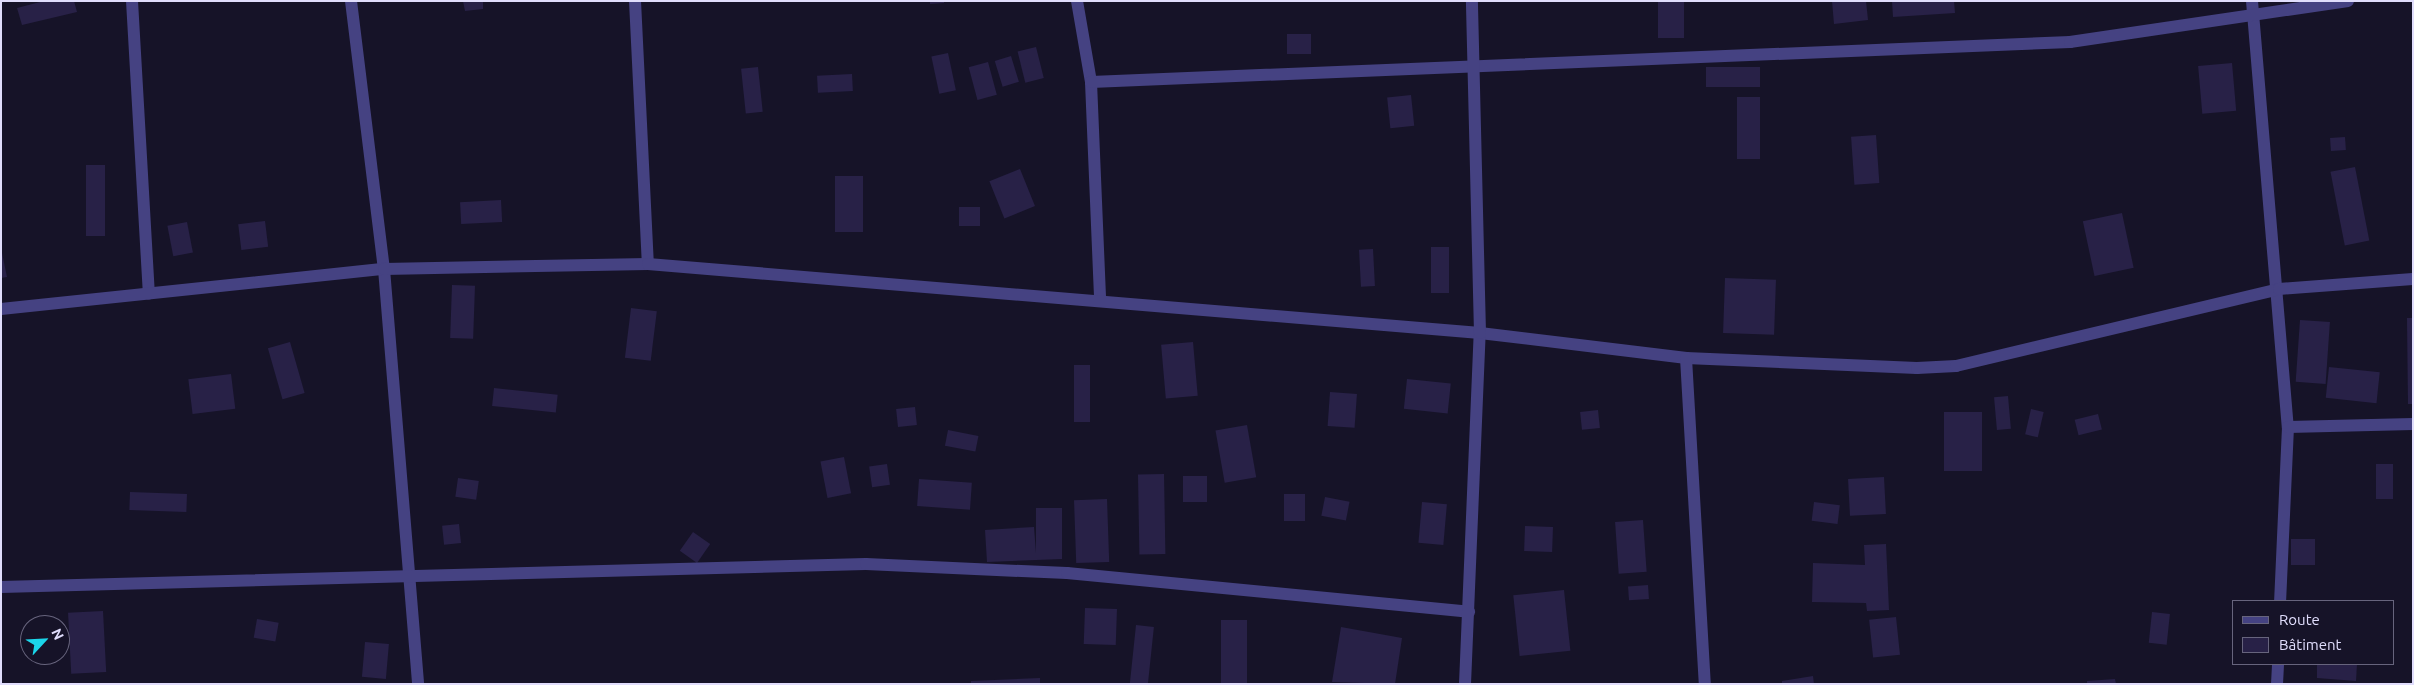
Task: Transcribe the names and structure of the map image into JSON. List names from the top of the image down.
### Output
{
  "legend": ["Route", "Bâtiment"],
  "north": "top right"
}
